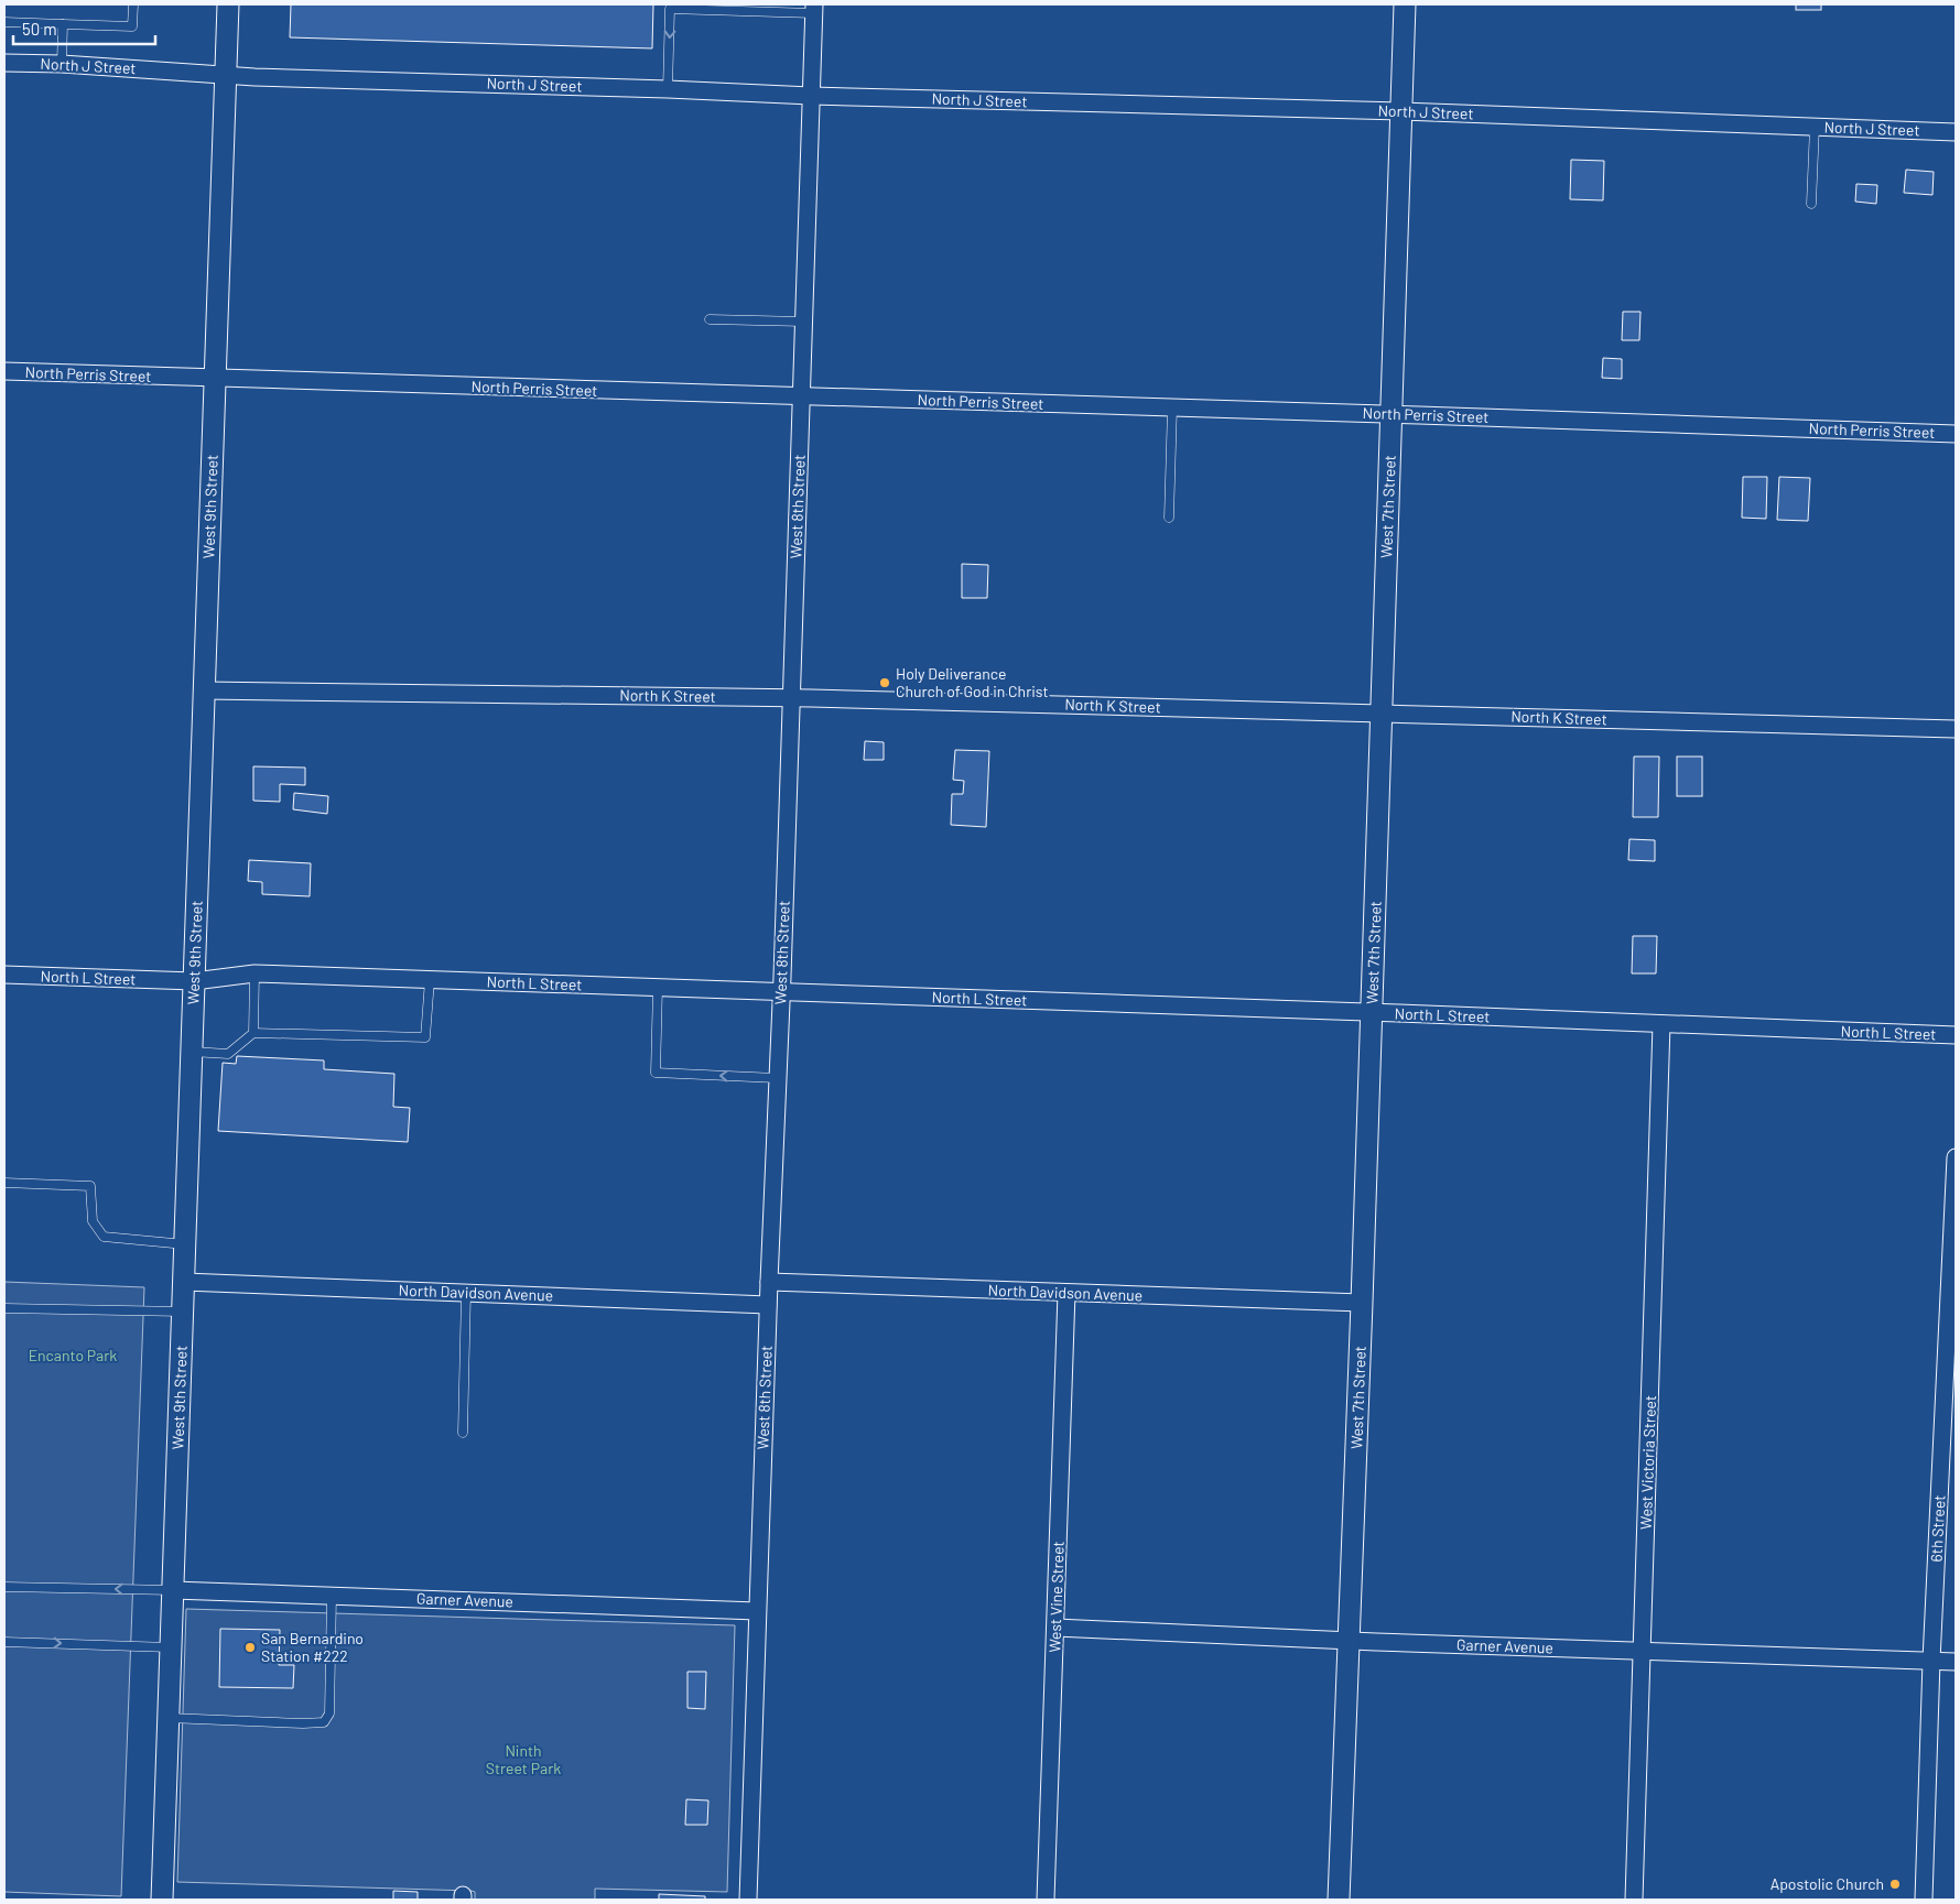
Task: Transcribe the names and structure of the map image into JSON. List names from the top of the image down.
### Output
{
  "streets": {
    "street": [
      "North J Street",
      "North Perris Street",
      "West 9th Street",
      "West 8th Street",
      "West 7th Street",
      "North K Street",
      "North L Street",
      "North Davidson Avenue",
      "West Victoria Street",
      "6th Street",
      "West Vine Street",
      "Garner Avenue"
    ]
  },
  "crossings": [
    ["North J Street", "West 9th Street"],
    ["North J Street", "West 8th Street"],
    ["North J Street", "West 7th Street"],
    ["North Perris Street", "West 9th Street"],
    ["North Perris Street", "West 8th Street"],
    ["North Perris Street", "West 7th Street"],
    ["West 9th Street", "North K Street"],
    ["West 9th Street", "North L Street"],
    ["West 9th Street", "North Davidson Avenue"],
    ["West 9th Street", "Garner Avenue"],
    ["West 8th Street", "North K Street"],
    ["West 8th Street", "North L Street"],
    ["West 8th Street", "North Davidson Avenue"],
    ["West 8th Street", "Garner Avenue"],
    ["West 7th Street", "North K Street"],
    ["West 7th Street", "North L Street"],
    ["West 7th Street", "North Davidson Avenue"],
    ["West 7th Street", "Garner Avenue"],
    ["North L Street", "West Victoria Street"],
    ["North Davidson Avenue", "West Vine Street"],
    ["West Victoria Street", "Garner Avenue"],
    ["6th Street", "Garner Avenue"],
    ["West Vine Street", "Garner Avenue"]
  ],
  "parks": ["Encanto Park", "Ninth Street Park"],
  "places": ["Holy Deliverance Church of God in Christ", "San Bernardino Station #222", "Apostolic Church"],
  "scale_bar": "50 m"
}
